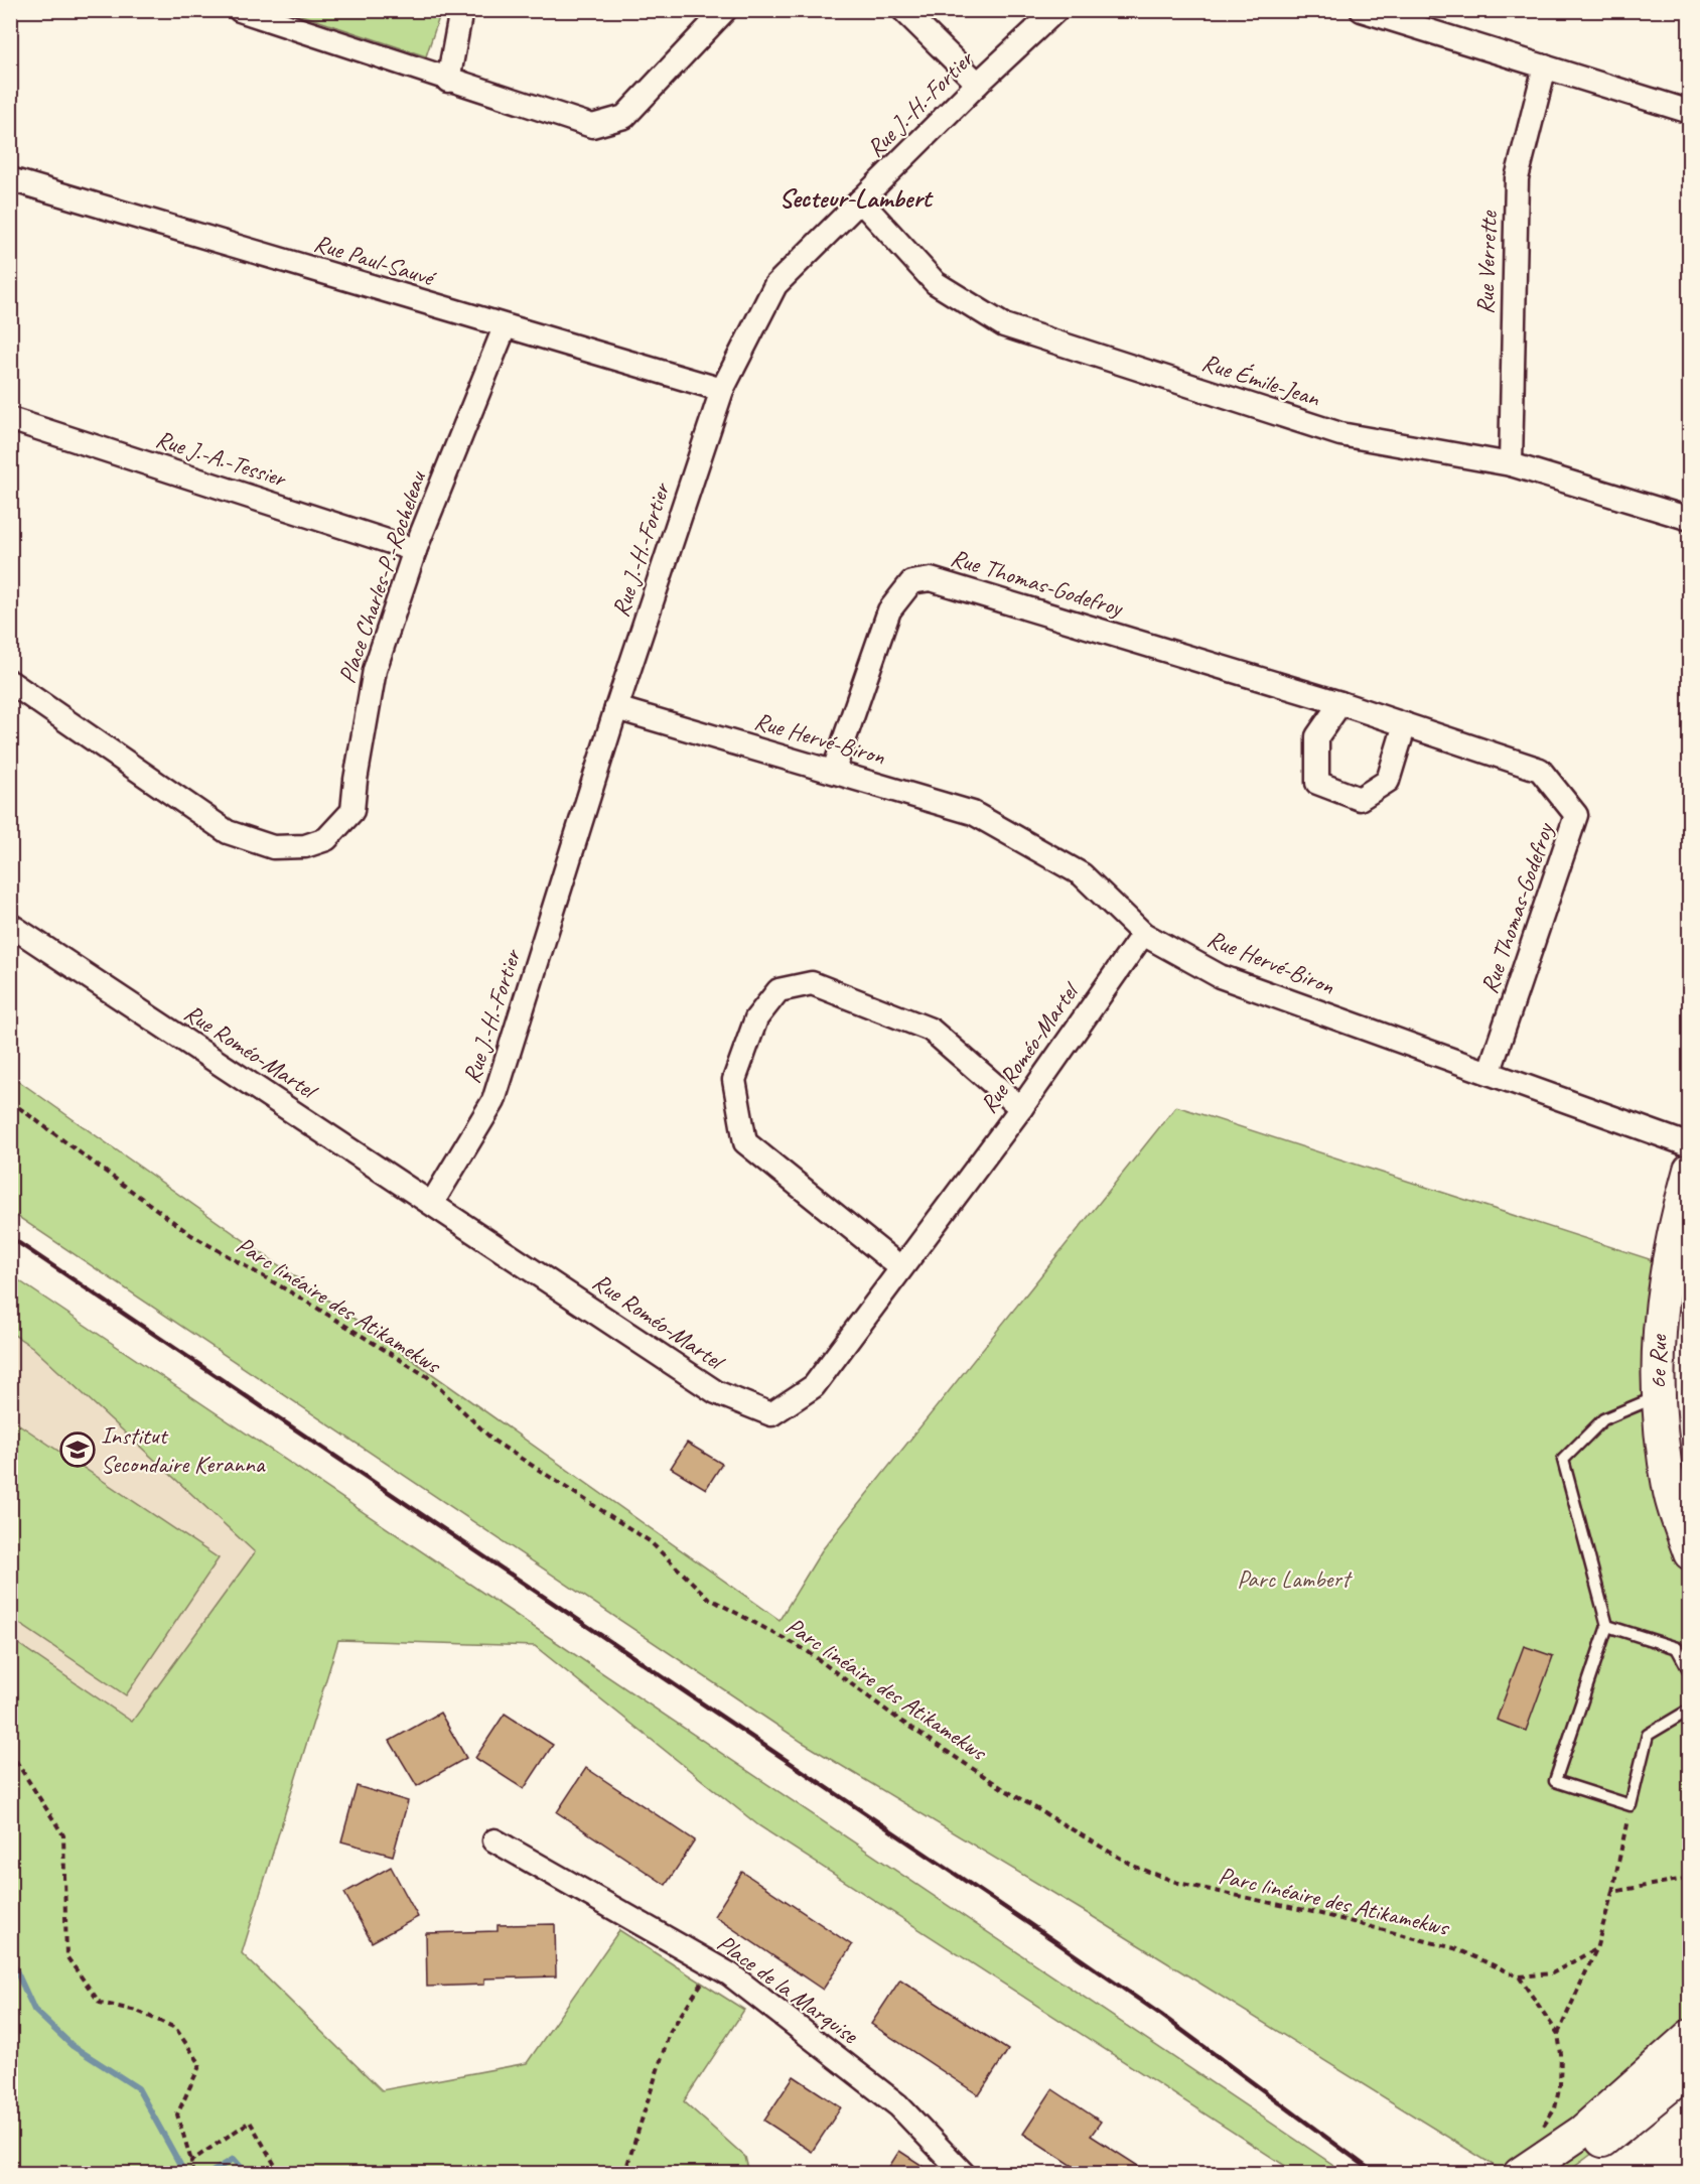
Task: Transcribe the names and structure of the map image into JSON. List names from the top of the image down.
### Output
{
  "streets": {
    "street": [
      "Rue J.-H.-Fortier",
      "Rue Paul-Sauvé",
      "Rue Verrette",
      "Rue Émile-Jean",
      "Rue J.-A.-Tessier",
      "Place Charles-P.-Rocheleau",
      "Rue Thomas-Godefroy",
      "Rue Hervé-Biron",
      "Rue Roméo-Martel",
      "6e Rue",
      "Place de la Marquise"
    ],
    "path": ["Parc linéaire des Atikamekws"]
  },
  "crossings": [
    ["Rue J.-H.-Fortier", "Rue Paul-Sauvé"],
    ["Rue J.-H.-Fortier", "Rue Émile-Jean"],
    ["Rue J.-H.-Fortier", "Rue Hervé-Biron"],
    ["Rue J.-H.-Fortier", "Rue Roméo-Martel"],
    ["Rue Paul-Sauvé", "Place Charles-P.-Rocheleau"],
    ["Rue Verrette", "Rue Émile-Jean"],
    ["Rue J.-A.-Tessier", "Place Charles-P.-Rocheleau"],
    ["Rue Thomas-Godefroy", "Rue Hervé-Biron"],
    ["Rue Hervé-Biron", "Rue Roméo-Martel"]
  ],
  "districts": ["Secteur-Lambert"],
  "parks": ["Parc Lambert"],
  "places": {
    "school or university": ["Institut Secondaire Keranna"]
  }
}
